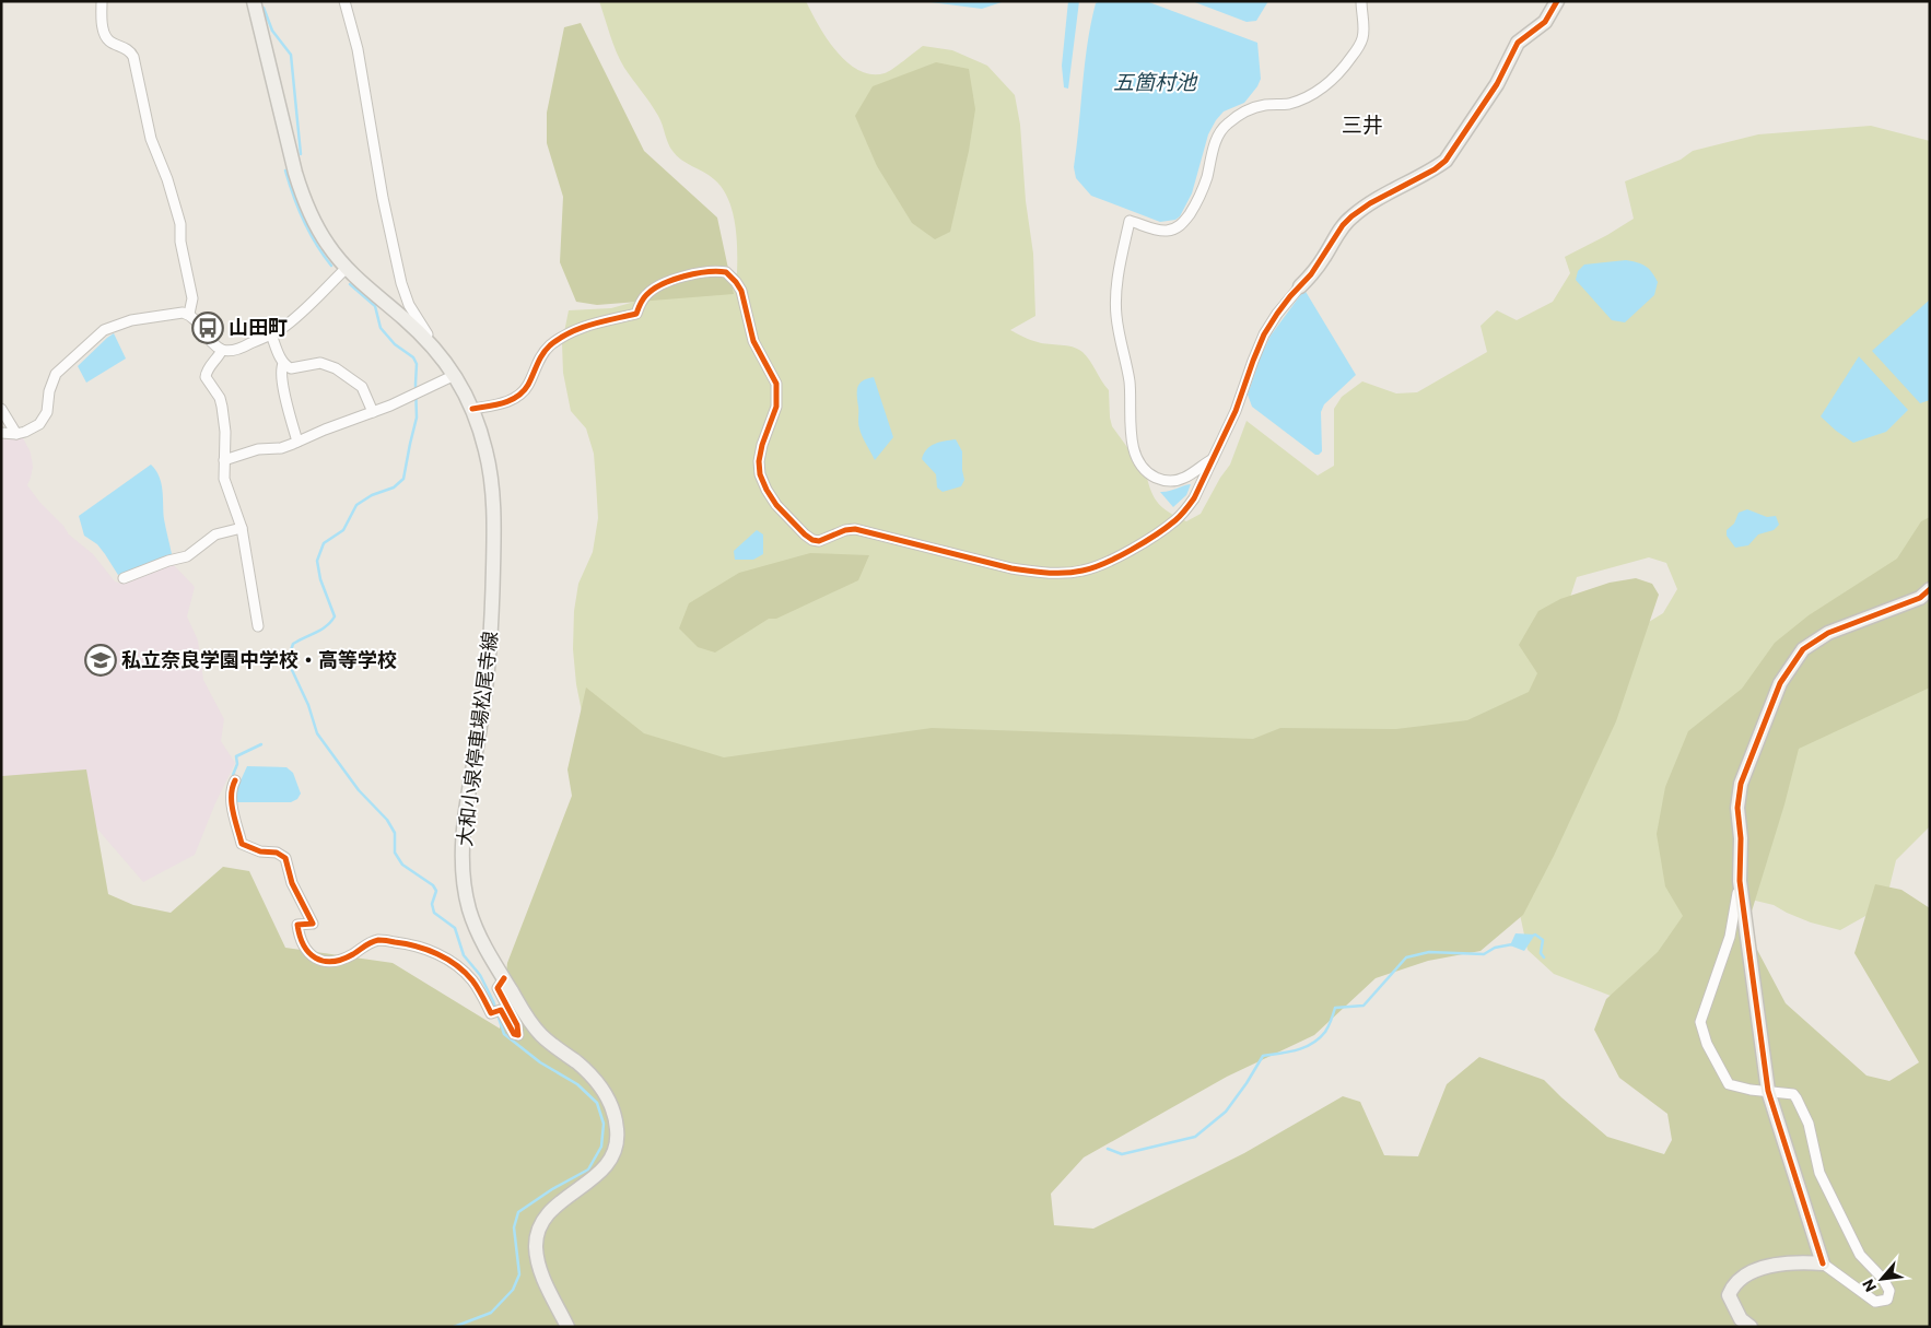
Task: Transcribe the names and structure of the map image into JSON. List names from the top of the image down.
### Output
{
  "streets": {
    "main road": ["大和小泉停車場松尾寺線"]
  },
  "districts": ["三井"],
  "water": ["五箇村池"],
  "places": {
    "bus stop": ["山田町"],
    "school or university": ["私立奈良学園中学校・高等学校"]
  },
  "north": "bottom left"
}
